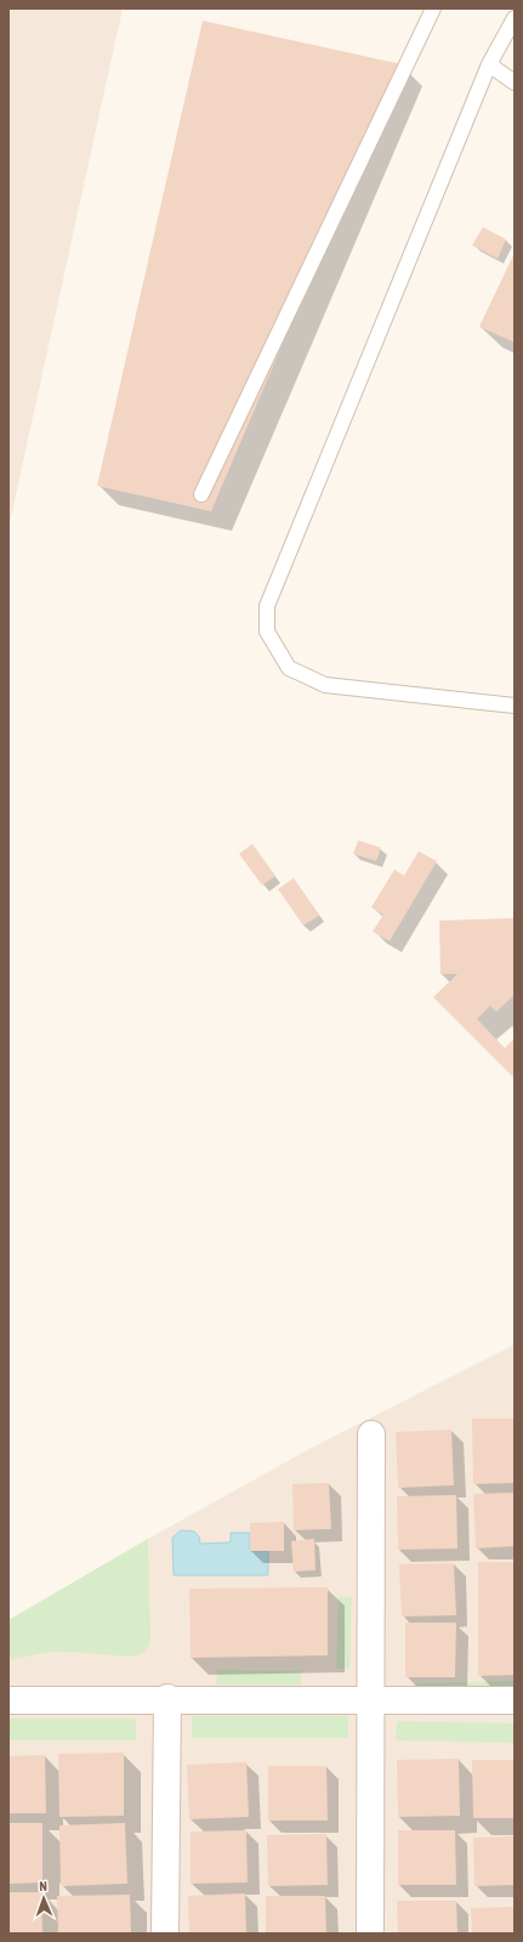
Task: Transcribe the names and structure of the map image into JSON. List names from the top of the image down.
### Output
{
  "north": "top"
}
